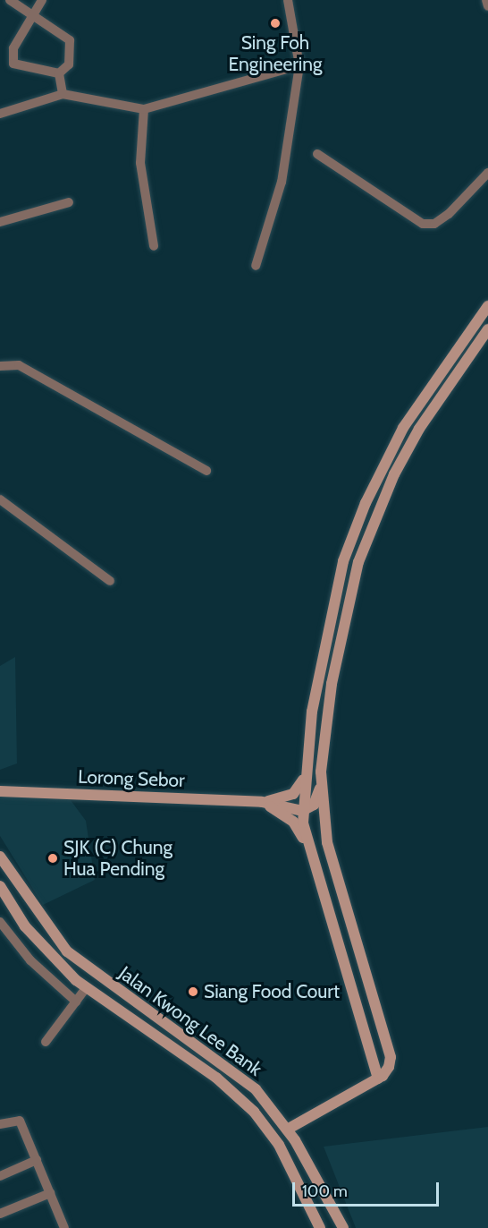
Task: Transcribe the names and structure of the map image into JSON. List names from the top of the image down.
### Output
{
  "streets": {
    "street": ["Lorong Sebor", "Jalan Kwong Lee Bank"]
  },
  "places": ["Sing Foh Engineering", "SJK (C) Chung Hua Pending", "Siang Food Court"],
  "scale_bar": "100 m"
}
